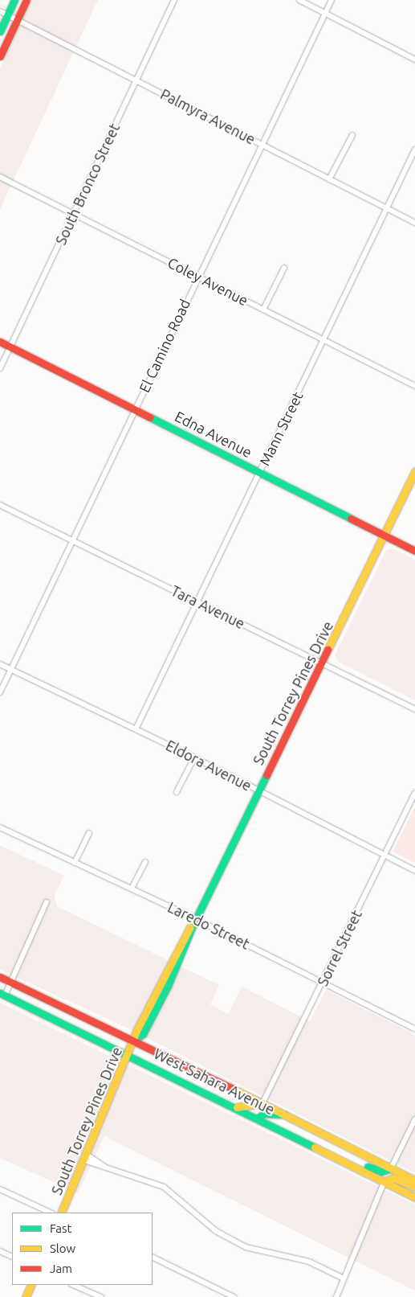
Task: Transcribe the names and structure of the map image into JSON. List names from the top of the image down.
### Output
{
  "streets": {
    "main road": ["Edna Avenue", "South Torrey Pines Drive", "West Sahara Avenue"],
    "street": [
      "Palmyra Avenue",
      "South Bronco Street",
      "Coley Avenue",
      "El Camino Road",
      "Mann Street",
      "Tara Avenue",
      "Eldora Avenue",
      "Laredo Street",
      "Sorrel Street"
    ]
  },
  "crossings": [
    ["Palmyra Avenue", "South Bronco Street"],
    ["Palmyra Avenue", "El Camino Road"],
    ["Palmyra Avenue", "Mann Street"],
    ["South Bronco Street", "Coley Avenue"],
    ["South Bronco Street", "Edna Avenue"],
    ["Coley Avenue", "El Camino Road"],
    ["Coley Avenue", "Mann Street"],
    ["El Camino Road", "Edna Avenue"],
    ["El Camino Road", "Tara Avenue"],
    ["El Camino Road", "Eldora Avenue"],
    ["Mann Street", "Edna Avenue"],
    ["Mann Street", "Tara Avenue"],
    ["Mann Street", "Eldora Avenue"],
    ["Edna Avenue", "South Torrey Pines Drive"],
    ["Tara Avenue", "South Torrey Pines Drive"],
    ["South Torrey Pines Drive", "Eldora Avenue"],
    ["South Torrey Pines Drive", "Laredo Street"],
    ["South Torrey Pines Drive", "West Sahara Avenue"],
    ["Eldora Avenue", "Sorrel Street"],
    ["Laredo Street", "Sorrel Street"],
    ["Sorrel Street", "West Sahara Avenue"]
  ],
  "legend": ["Fast", "Slow", "Jam"]
}
